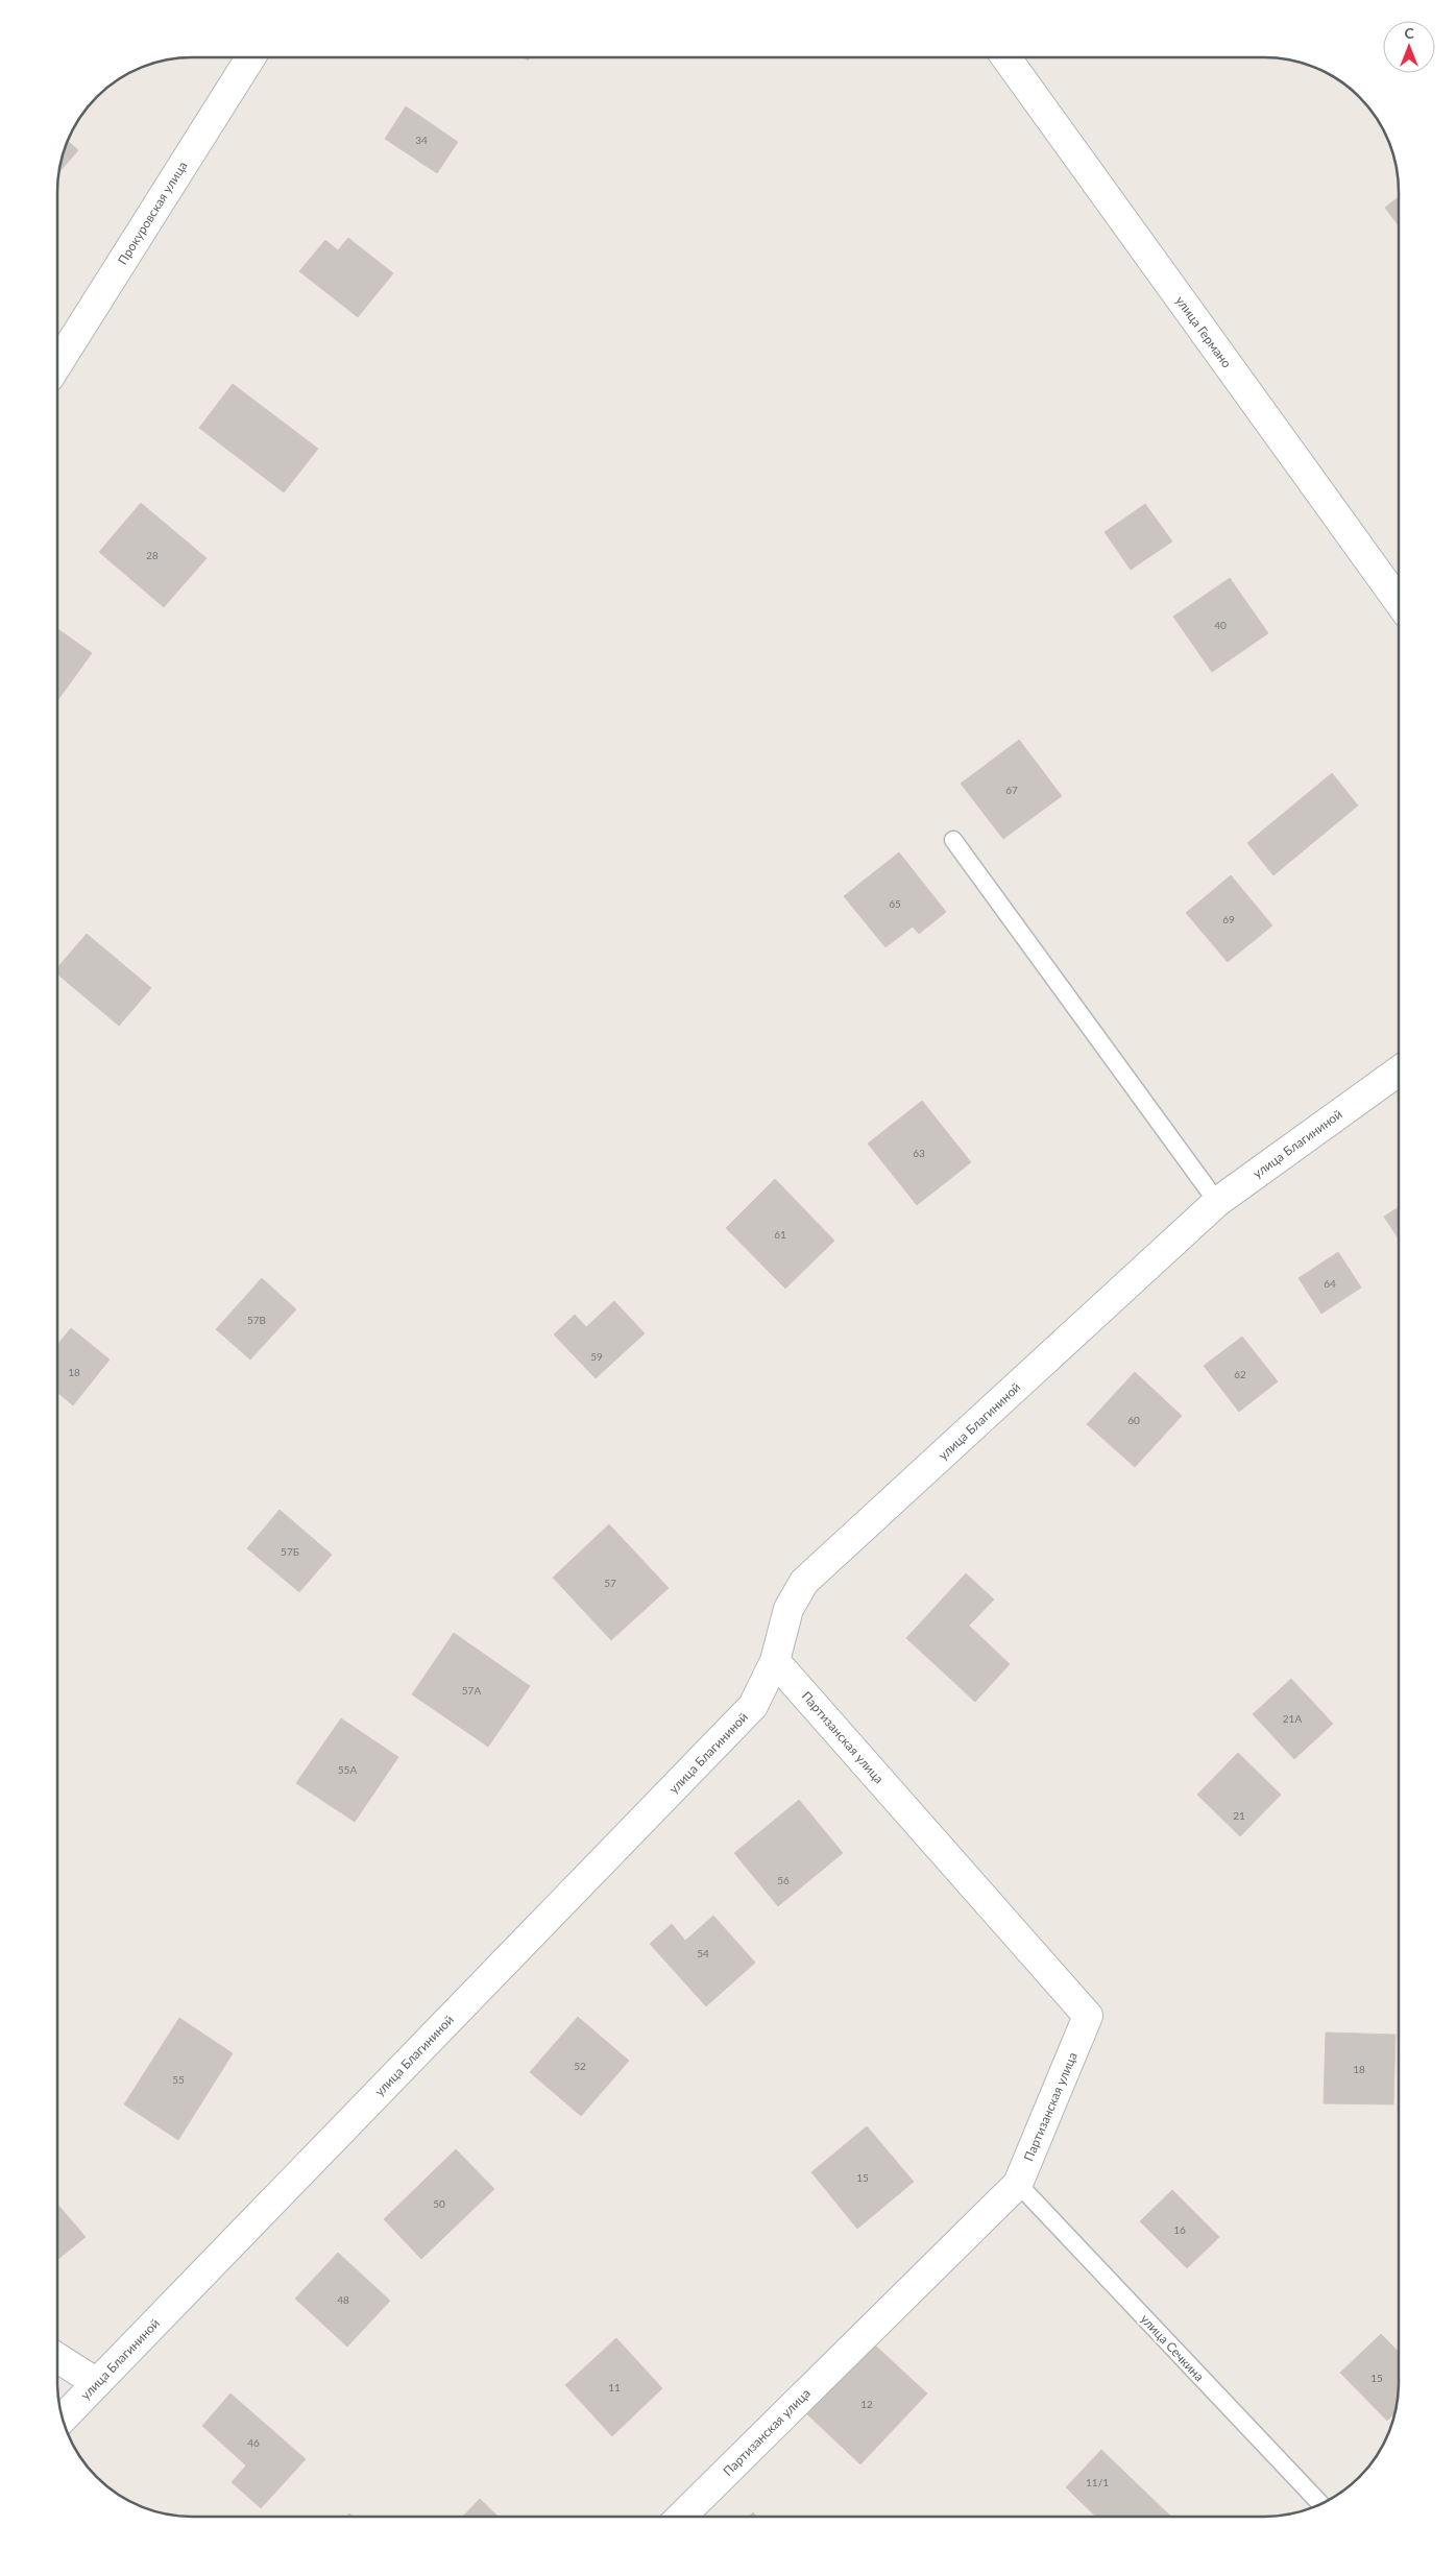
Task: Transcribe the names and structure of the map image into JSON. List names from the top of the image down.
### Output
{
  "streets": {
    "street": [
      "Прокуровская улица",
      "улица Германо",
      "улица Благининой",
      "Партизанская улица"
    ],
    "lane": ["улица Сечкина"]
  },
  "crossings": [
    ["улица Благининой", "Партизанская улица"],
    ["Партизанская улица", "улица Сечкина"]
  ],
  "house_numbers": [
    "34",
    "28",
    "40",
    "67",
    "65",
    "69",
    "63",
    "61",
    "64",
    "57В",
    "59",
    "18",
    "62",
    "60",
    "57Б",
    "57",
    "57А",
    "21А",
    "55А",
    "21",
    "56",
    "54",
    "52",
    "18",
    "55",
    "15",
    "50",
    "16",
    "48",
    "15",
    "11",
    "12",
    "46",
    "11/1"
  ],
  "north": "top"
}
